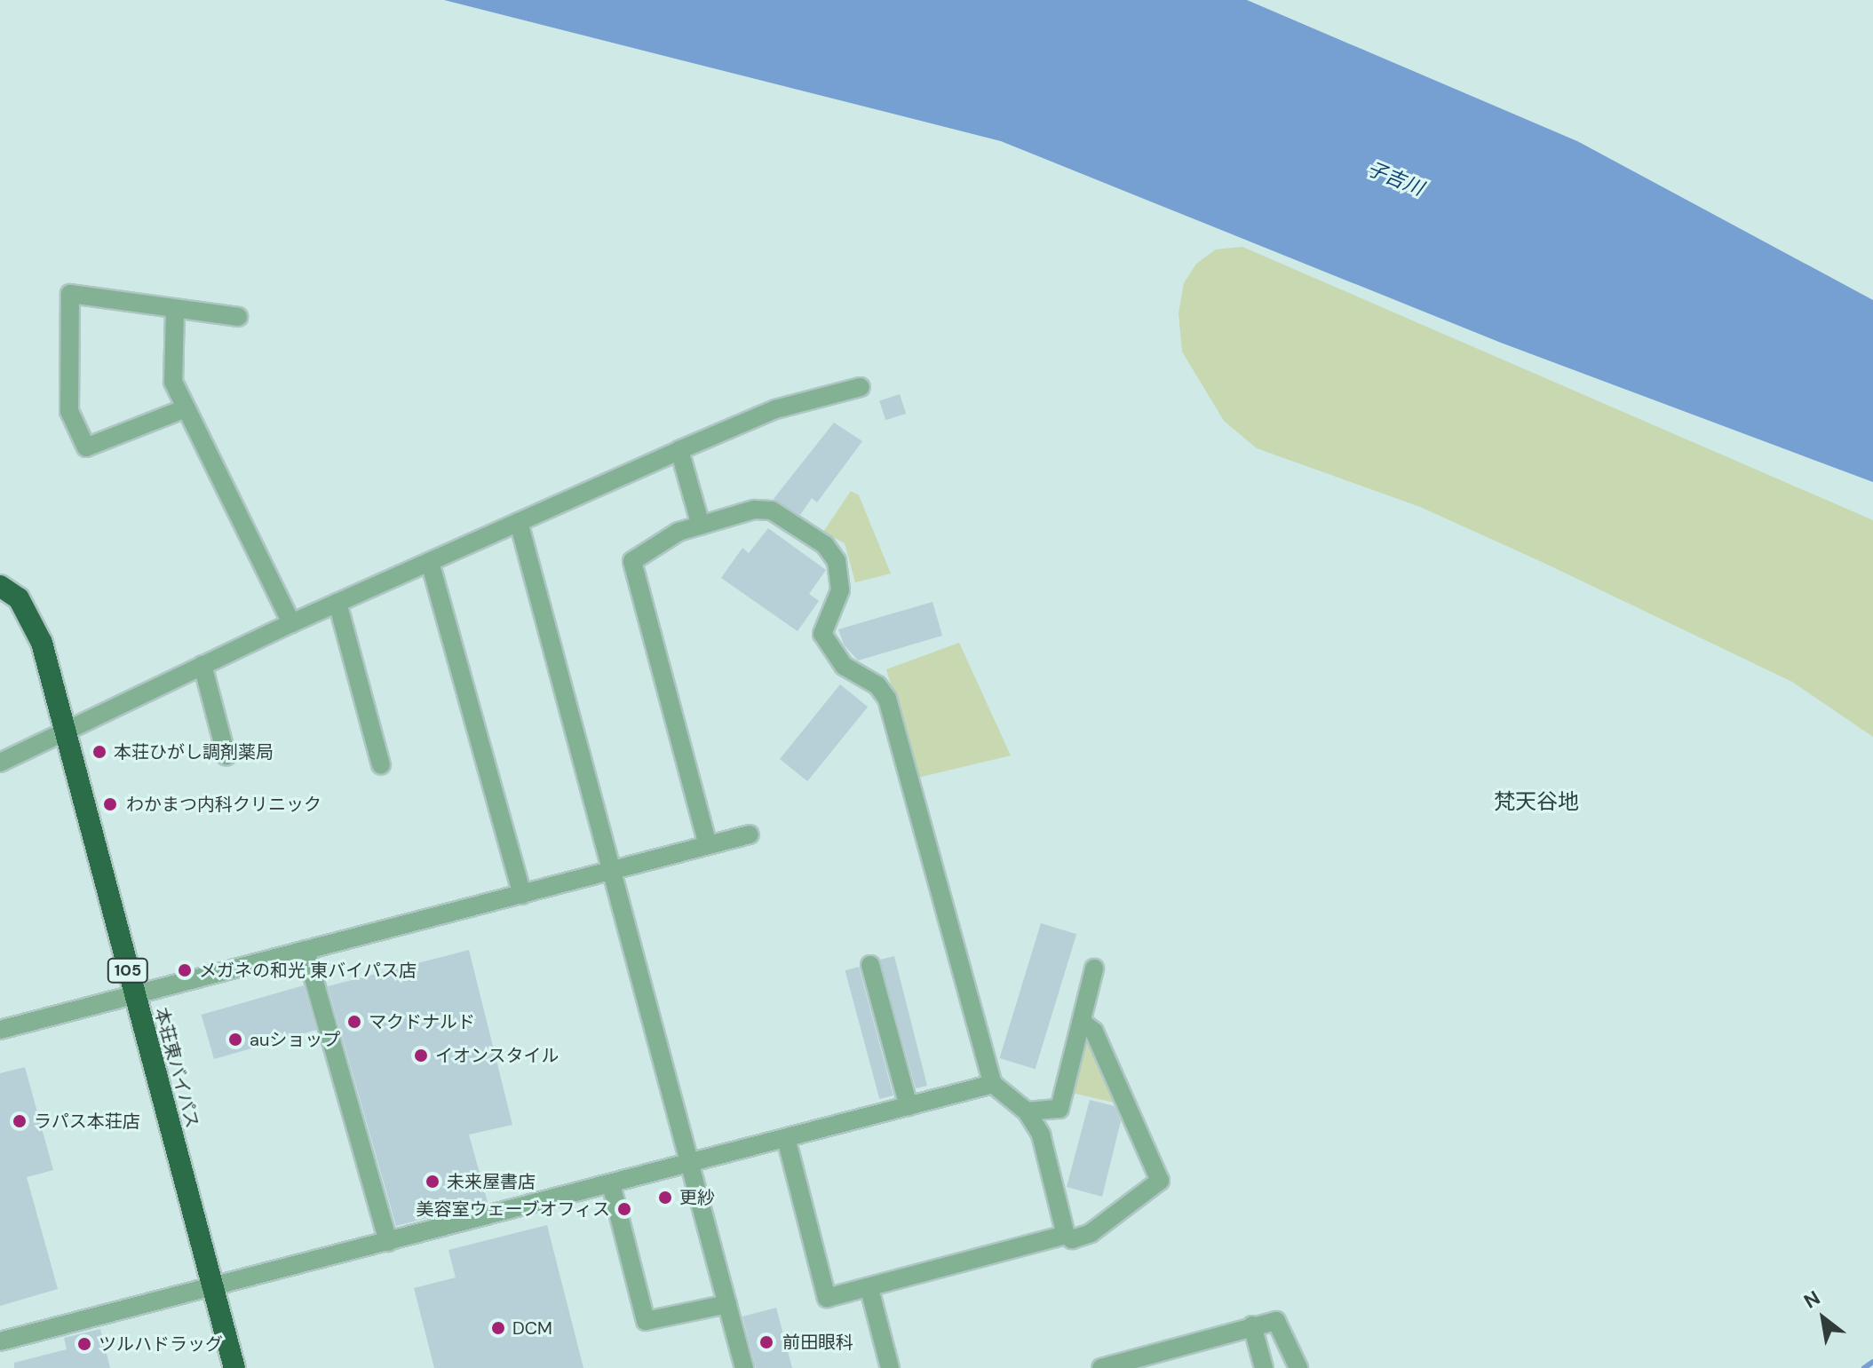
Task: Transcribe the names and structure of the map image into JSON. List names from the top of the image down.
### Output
{
  "streets": {
    "highway": ["105", "本荘東バイパス"]
  },
  "districts": ["梵天谷地"],
  "water": ["子吉川"],
  "places": [
    "本荘ひがし調剤薬局",
    "わかまつ内科クリニック",
    "メガネの和光 東バイパス店",
    "マクドナルド",
    "auショップ",
    "イオンスタイル",
    "ラパス本荘店",
    "未来屋書店",
    "更紗",
    "美容室ウェーブオフィス",
    "DCM",
    "前田眼科",
    "ツルハドラッグ"
  ],
  "north": "top left"
}
